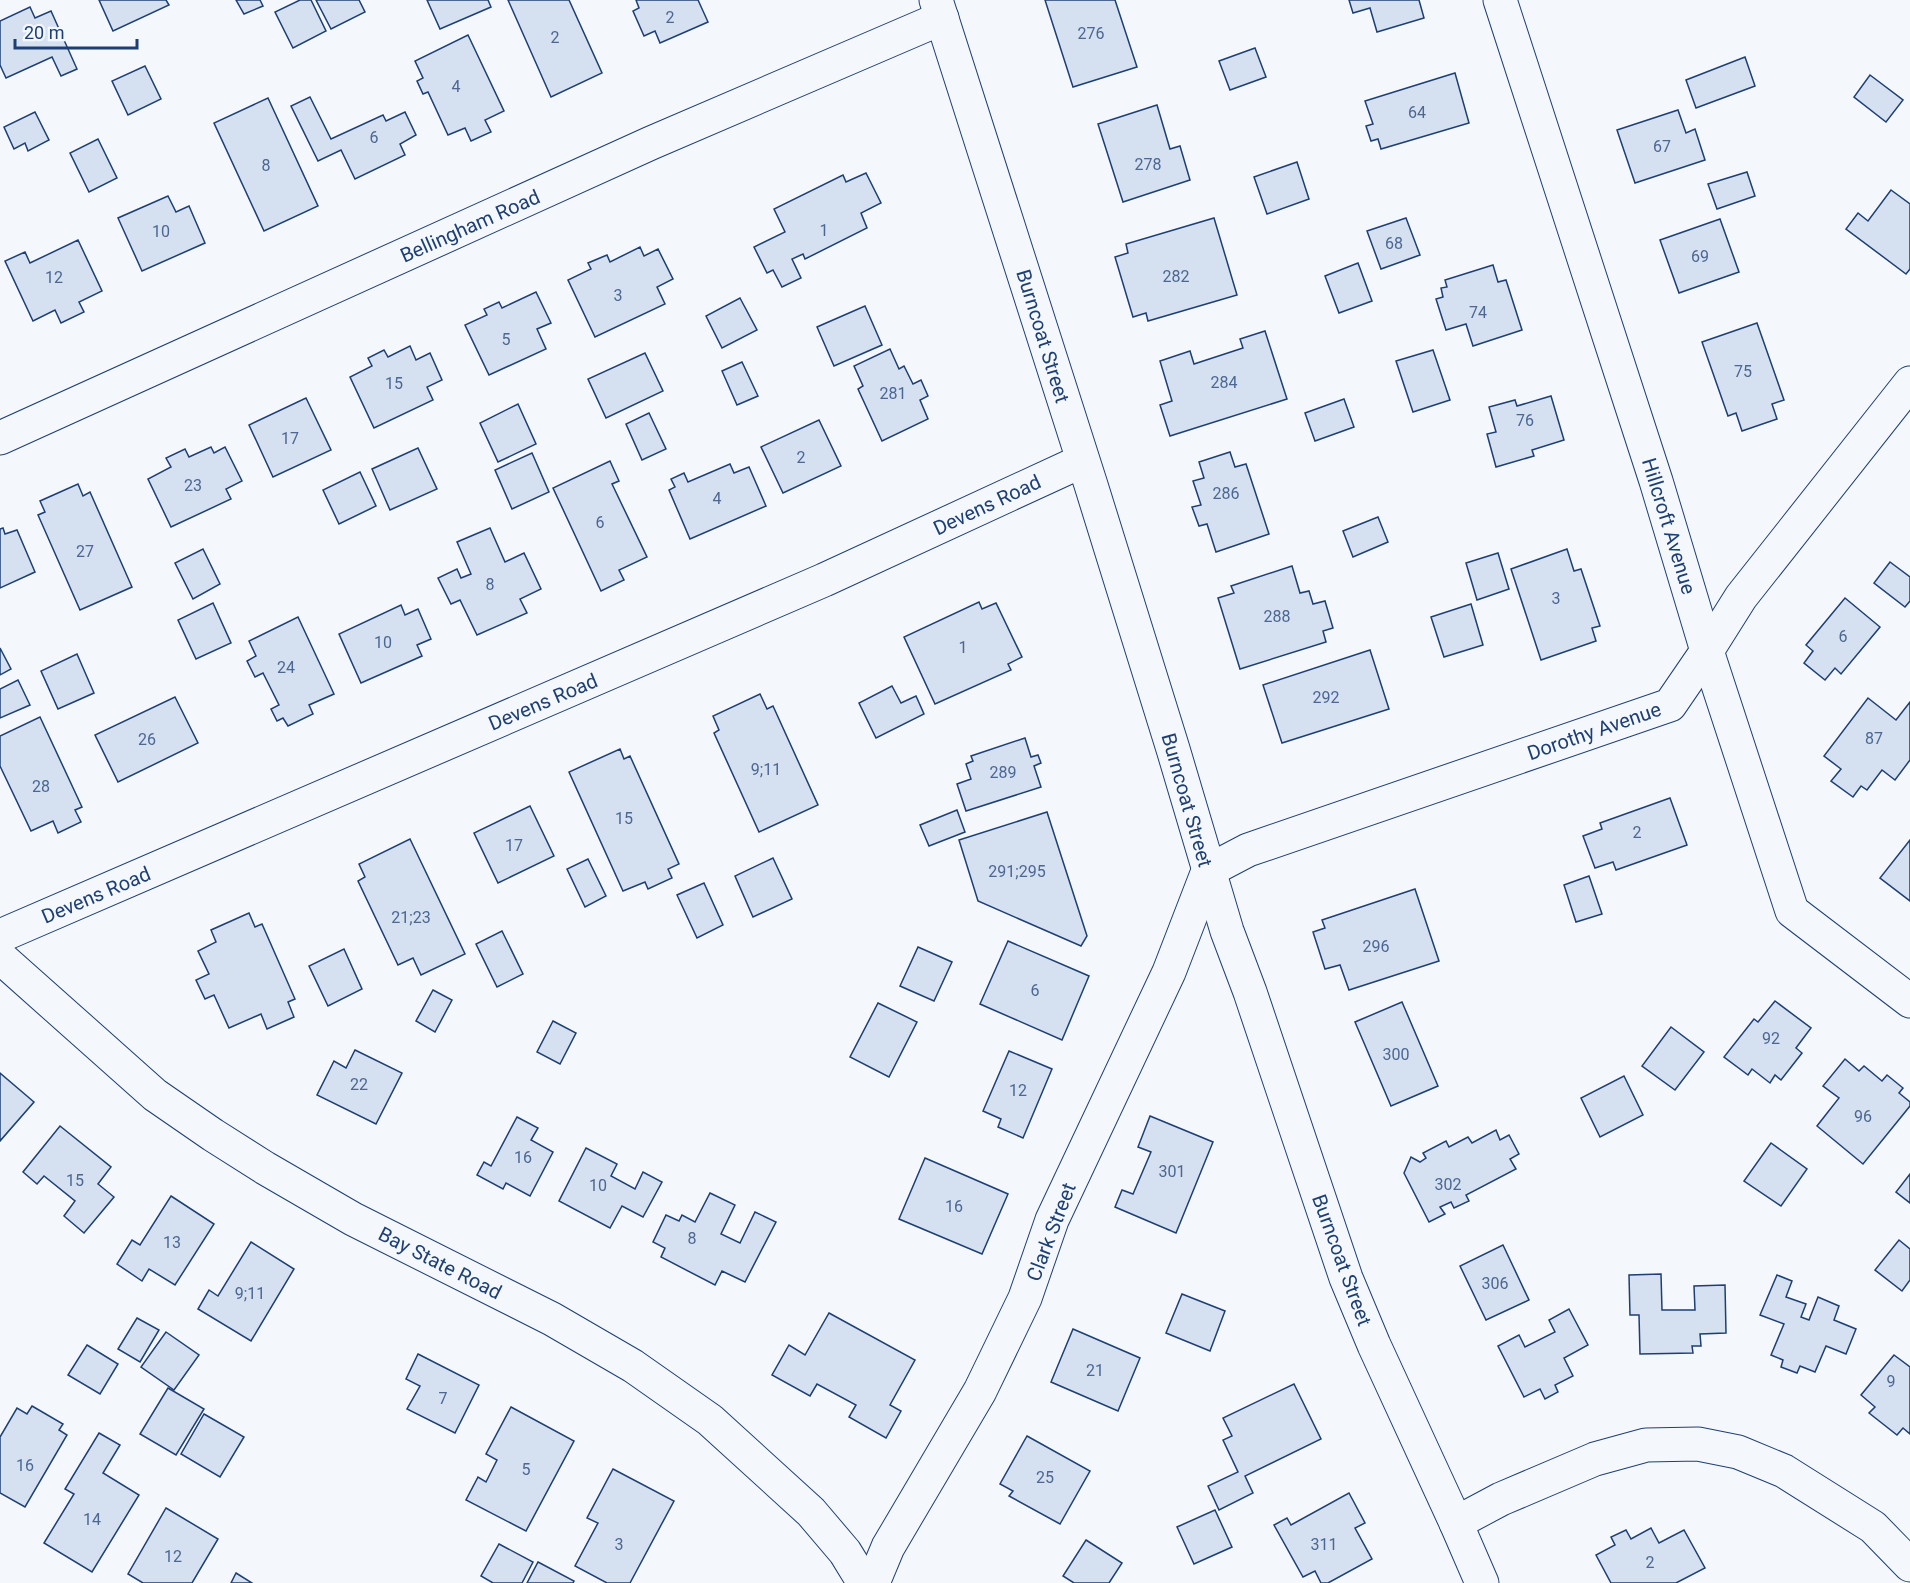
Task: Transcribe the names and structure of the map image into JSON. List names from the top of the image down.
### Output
{
  "streets": {
    "street": [
      "Bellingham Road",
      "Burncoat Street",
      "Devens Road",
      "Hillcroft Avenue",
      "Dorothy Avenue",
      "Clark Street",
      "Bay State Road"
    ]
  },
  "crossings": [
    ["Bellingham Road", "Burncoat Street"],
    ["Burncoat Street", "Devens Road"],
    ["Burncoat Street", "Dorothy Avenue"],
    ["Burncoat Street", "Clark Street"],
    ["Hillcroft Avenue", "Dorothy Avenue"],
    ["Dorothy Avenue", "Clark Street"]
  ],
  "house_numbers": [
    "2",
    "276",
    "2",
    "4",
    "64",
    "6",
    "67",
    "278",
    "8",
    "1",
    "10",
    "68",
    "69",
    "282",
    "12",
    "3",
    "74",
    "5",
    "75",
    "284",
    "15",
    "281",
    "76",
    "17",
    "2",
    "23",
    "286",
    "4",
    "6",
    "27",
    "8",
    "3",
    "288",
    "6",
    "10",
    "1",
    "24",
    "292",
    "87",
    "26",
    "9;11",
    "289",
    "28",
    "15",
    "2",
    "17",
    "291;295",
    "21;23",
    "296",
    "6",
    "92",
    "300",
    "22",
    "12",
    "96",
    "16",
    "301",
    "15",
    "302",
    "10",
    "16",
    "8",
    "13",
    "306",
    "9;11",
    "21",
    "9",
    "7",
    "16",
    "5",
    "25",
    "14",
    "3",
    "311",
    "12",
    "2"
  ],
  "scale_bar": "20 m"
}
